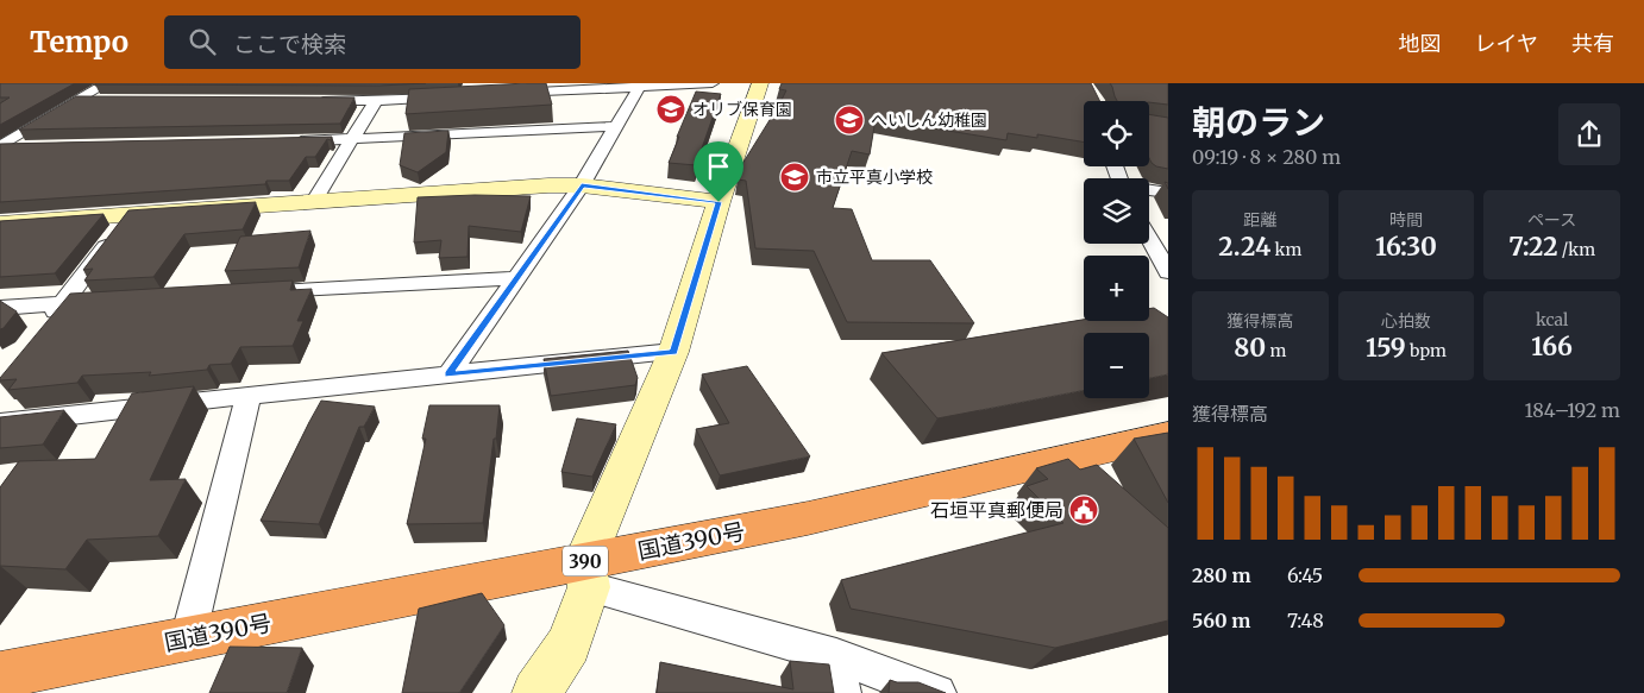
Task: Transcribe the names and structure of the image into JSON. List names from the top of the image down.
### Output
{
  "streets": {
    "highway": ["国道390号", "390"]
  },
  "places": {
    "school or university": ["オリブ保育園", "へいしん幼稚園", "市立平真小学校"],
    "public building": ["石垣平真郵便局"]
  },
  "page": {
    "header": "Tempo",
    "search": "ここで検索",
    "nav": ["地図", "レイヤ", "共有"],
    "heading": ["朝のラン", "09:19 · 8 × 280 m"],
    "map_buttons": ["+", "−"],
    "stats": [
      ["距離", "2.24 km"],
      ["時間", "16:30"],
      ["ペース", "7:22 /km"],
      ["獲得標高", "80 m"],
      ["心拍数", "159 bpm"],
      ["kcal", "166"]
    ],
    "chart": ["獲得標高", "184–192 m"],
    "list": [
      {
        "name": "280 m",
        "note": "6:45"
      },
      {
        "name": "560 m",
        "note": "7:48"
      }
    ]
  }
}
